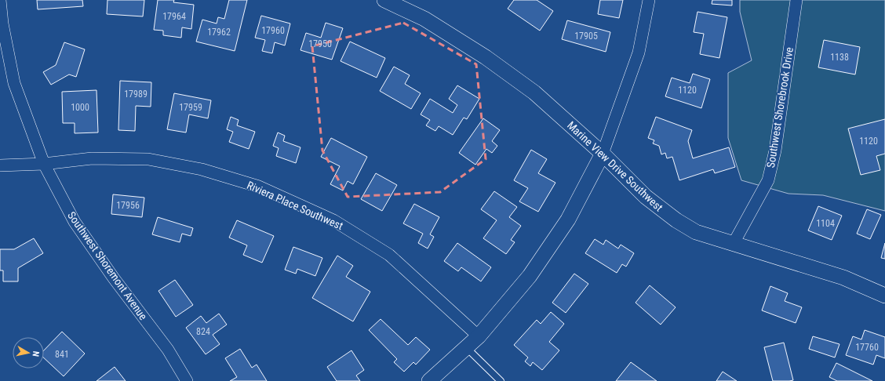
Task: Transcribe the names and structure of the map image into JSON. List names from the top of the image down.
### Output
{
  "streets": {
    "street": [
      "Southwest Shorebrook Drive",
      "Marine View Drive Southwest",
      "Riviera Place Southwest",
      "Southwest Shoremont Avenue"
    ]
  },
  "crossings": [
    ["Southwest Shorebrook Drive", "Marine View Drive Southwest"],
    ["Riviera Place Southwest", "Southwest Shoremont Avenue"]
  ],
  "house_numbers": [
    "17964",
    "17960",
    "17962",
    "17905",
    "17950",
    "1138",
    "1120",
    "17989",
    "1000",
    "17959",
    "1120",
    "17956",
    "1104",
    "824",
    "17760",
    "841"
  ],
  "north": "right"
}
